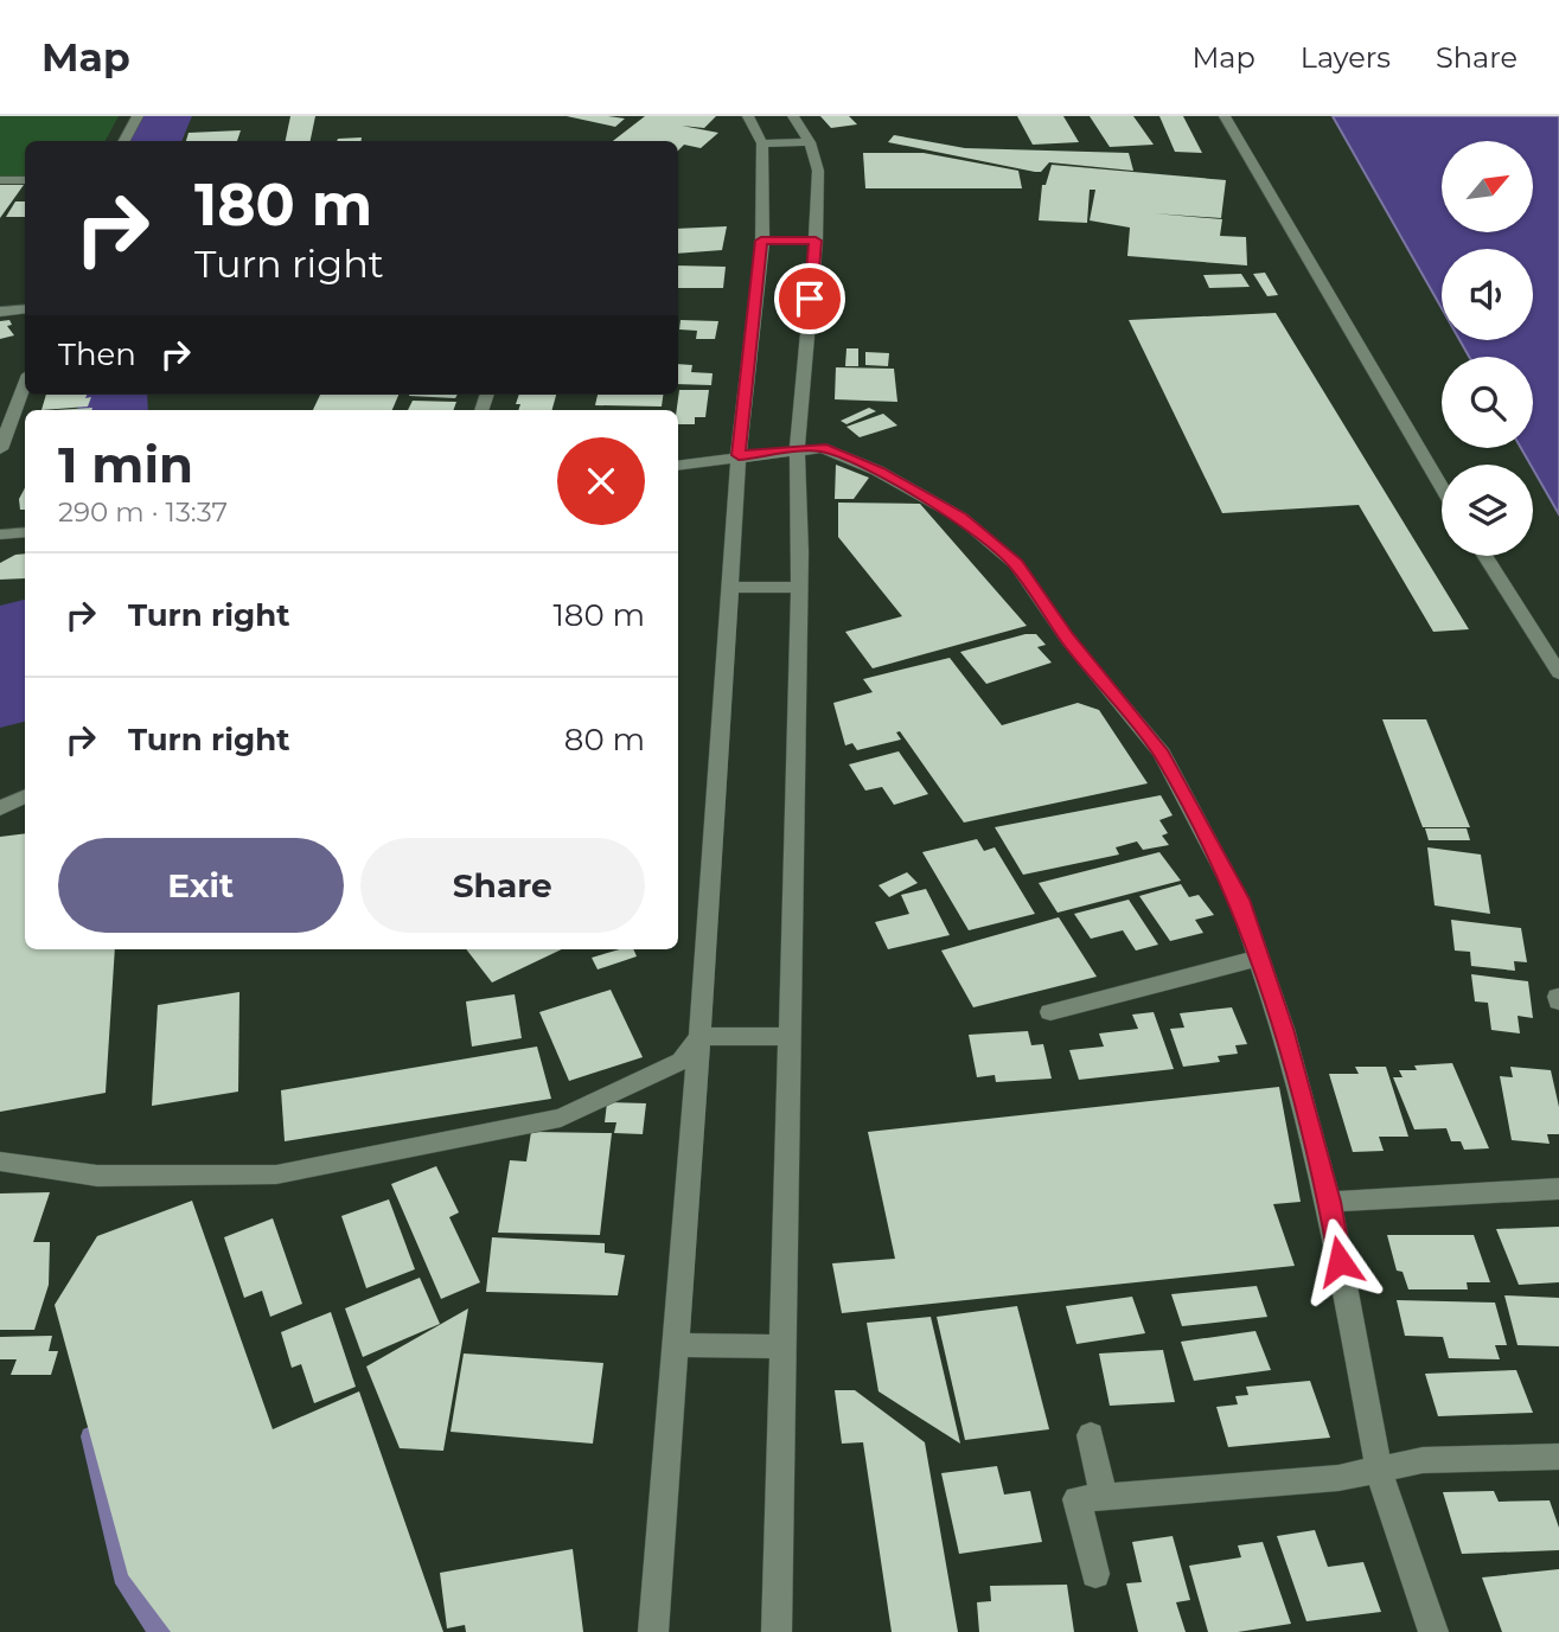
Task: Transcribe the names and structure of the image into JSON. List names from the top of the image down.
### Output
{
  "north": "top right",
  "page": {
    "header": "Map",
    "nav": ["Map", "Layers", "Share"],
    "turn": ["180 m", "Turn right"],
    "then": "Then",
    "heading": ["1 min", "290 m · 13:37"],
    "list": [
      {
        "name": "Turn right",
        "value": "180 m"
      },
      {
        "name": "Turn right",
        "value": "80 m"
      }
    ],
    "buttons": ["Exit", "Share"]
  }
}
